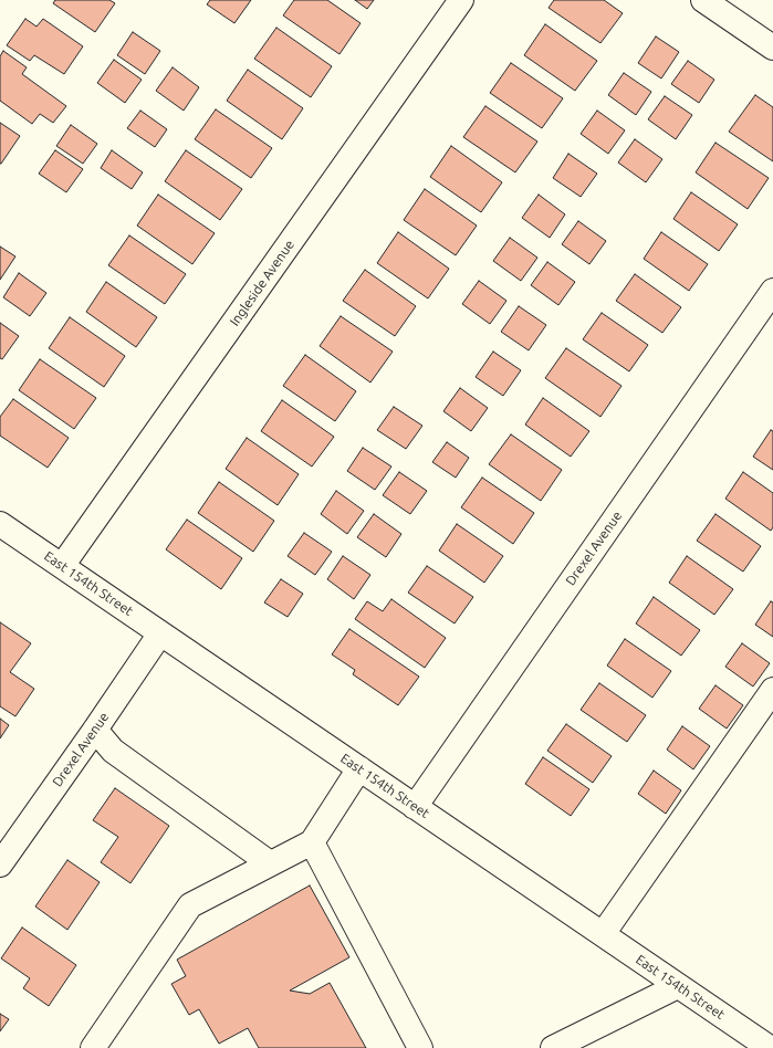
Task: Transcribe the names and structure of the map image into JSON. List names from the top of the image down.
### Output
{
  "streets": {
    "street": ["Ingleside Avenue", "Drexel Avenue", "East 154th Street"]
  },
  "crossings": [
    ["Ingleside Avenue", "East 154th Street"],
    ["Drexel Avenue", "East 154th Street"]
  ]
}
